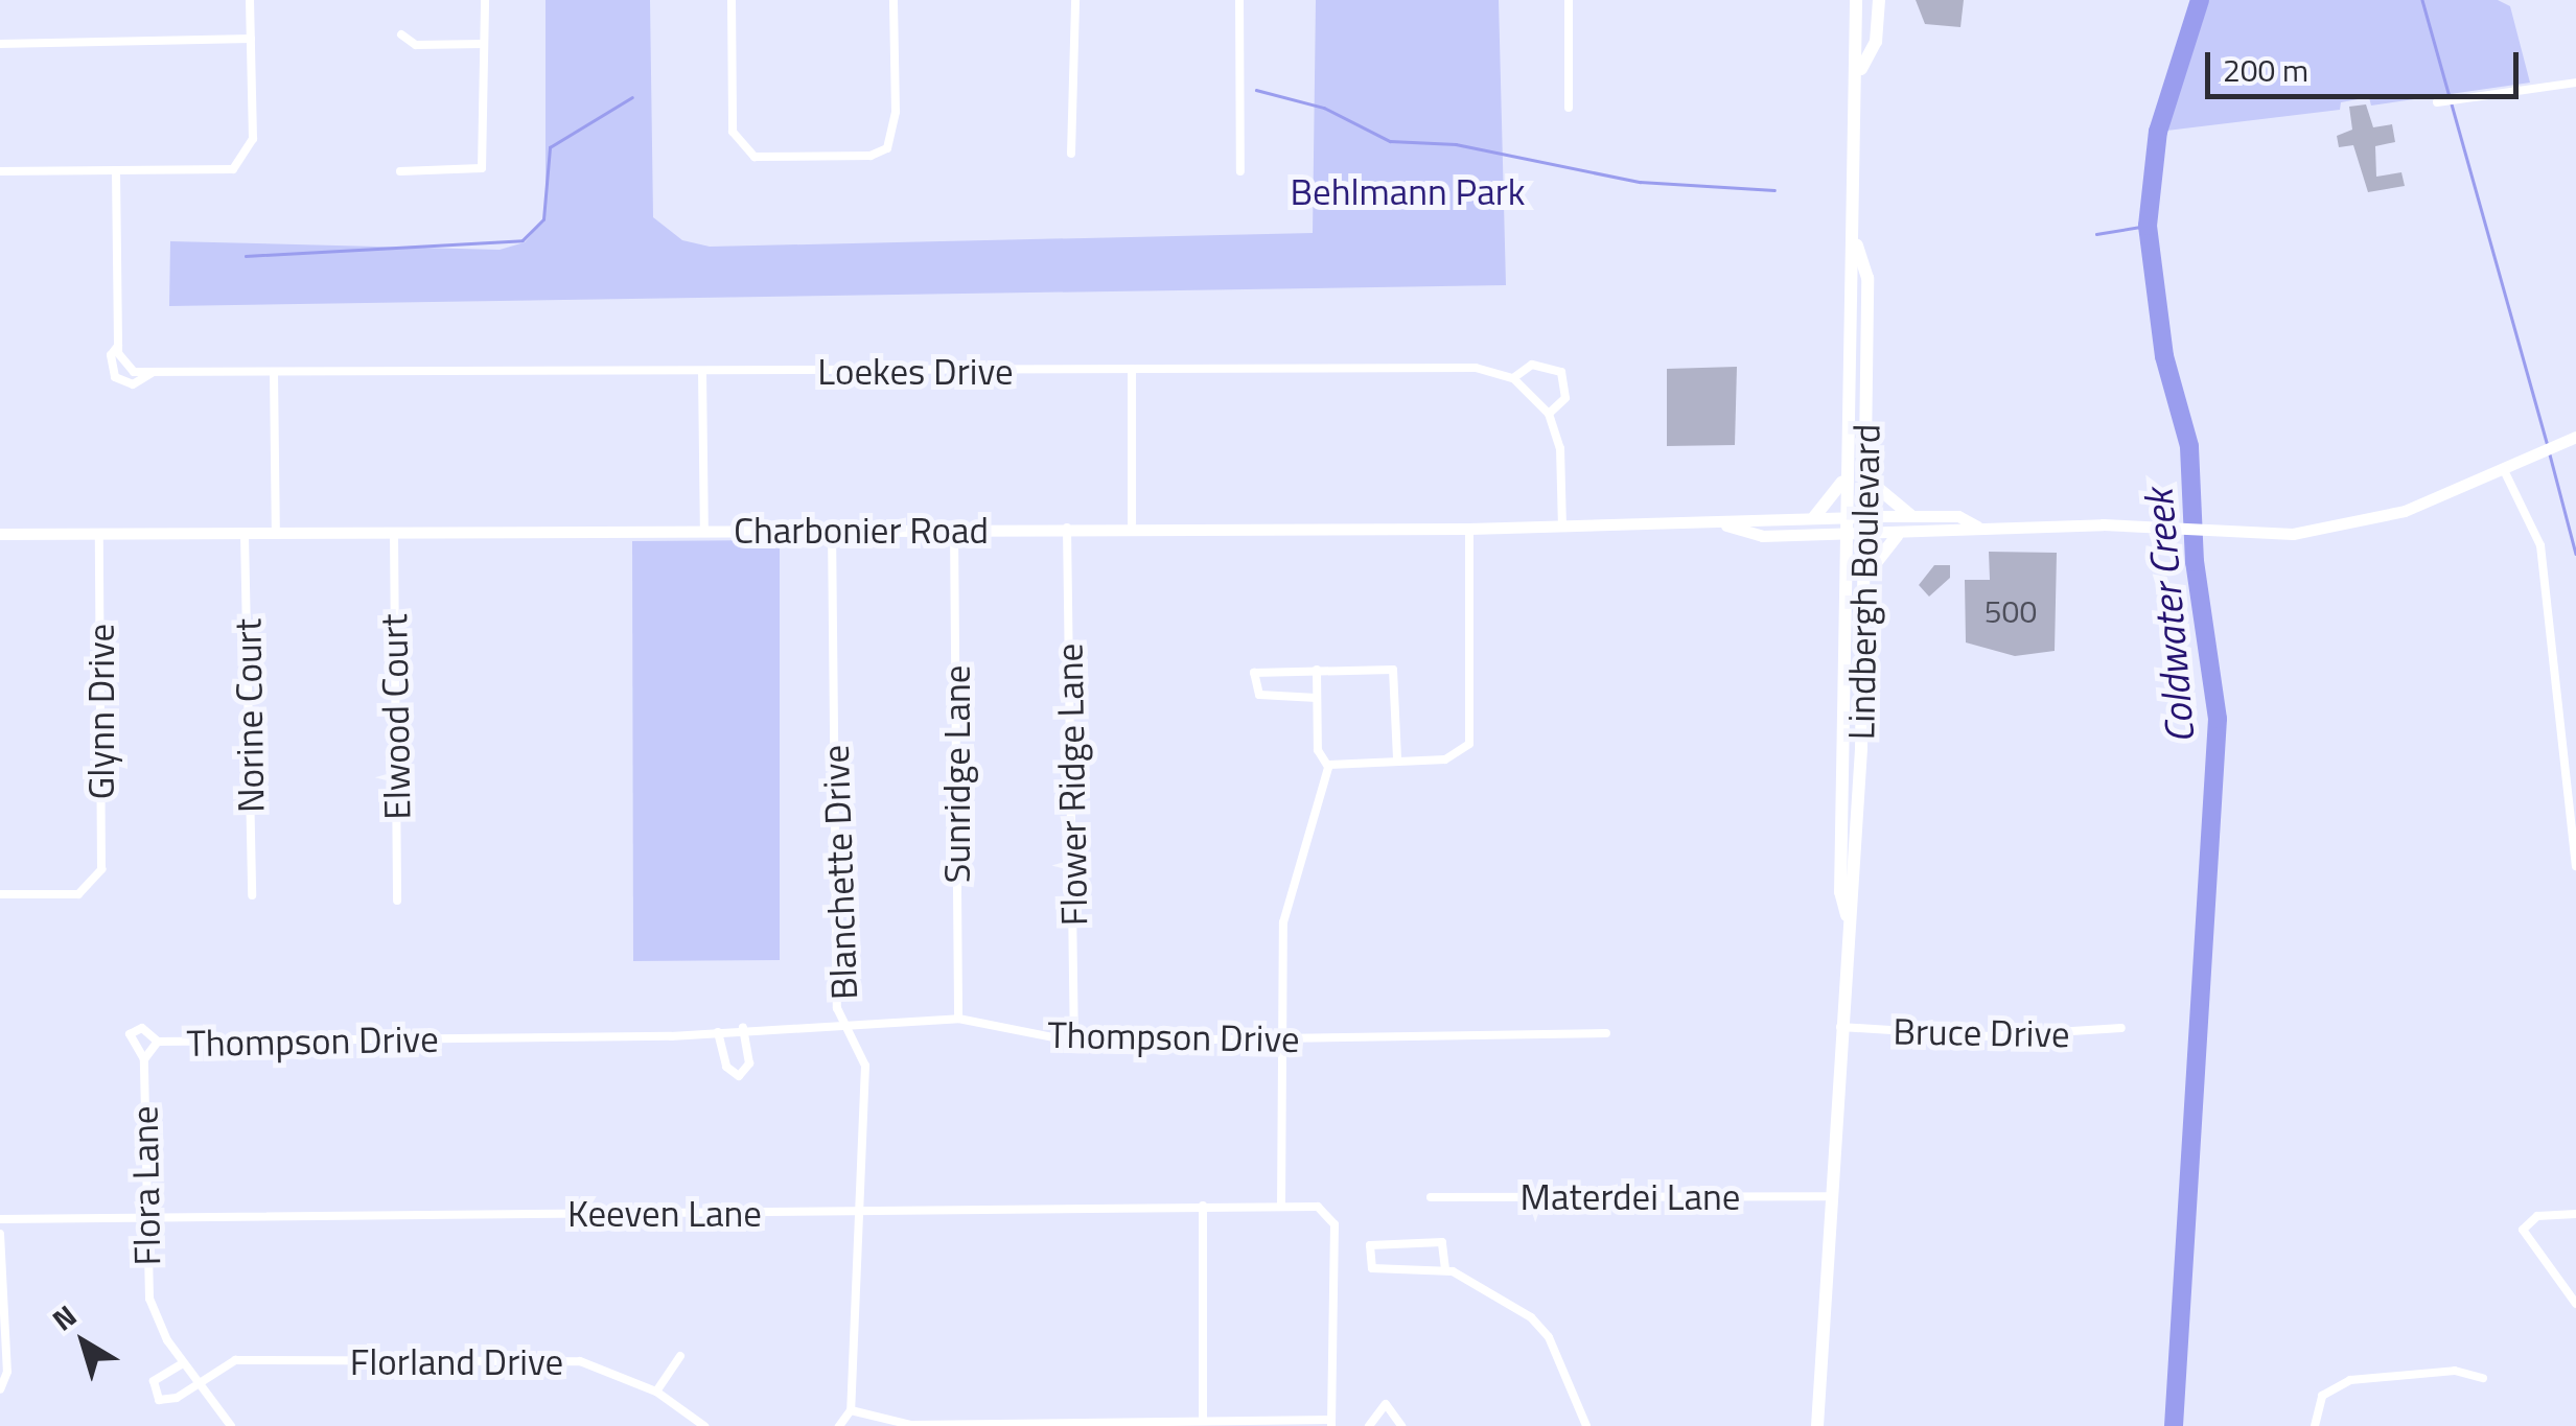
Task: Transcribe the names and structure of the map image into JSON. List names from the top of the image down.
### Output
{
  "streets": {
    "main road": ["Charbonier Road", "Lindbergh Boulevard"],
    "street": [
      "Loekes Drive",
      "Glynn Drive",
      "Norine Court",
      "Elwood Court",
      "Sunridge Lane",
      "Flower Ridge Lane",
      "Blanchette Drive",
      "Bruce Drive",
      "Thompson Drive",
      "Flora Lane",
      "Materdei Lane",
      "Keeven Lane",
      "Florland Drive"
    ]
  },
  "crossings": [
    ["Charbonier Road", "Lindbergh Boulevard"],
    ["Charbonier Road", "Glynn Drive"],
    ["Charbonier Road", "Norine Court"],
    ["Charbonier Road", "Elwood Court"],
    ["Charbonier Road", "Sunridge Lane"],
    ["Charbonier Road", "Flower Ridge Lane"],
    ["Charbonier Road", "Blanchette Drive"],
    ["Lindbergh Boulevard", "Bruce Drive"],
    ["Lindbergh Boulevard", "Materdei Lane"],
    ["Sunridge Lane", "Thompson Drive"],
    ["Flower Ridge Lane", "Thompson Drive"],
    ["Blanchette Drive", "Thompson Drive"],
    ["Blanchette Drive", "Keeven Lane"],
    ["Thompson Drive", "Flora Lane"],
    ["Flora Lane", "Keeven Lane"],
    ["Flora Lane", "Florland Drive"]
  ],
  "water": ["Coldwater Creek"],
  "parks": ["Behlmann Park"],
  "house_numbers": ["500"],
  "scale_bar": "200 m",
  "north": "top left"
}
